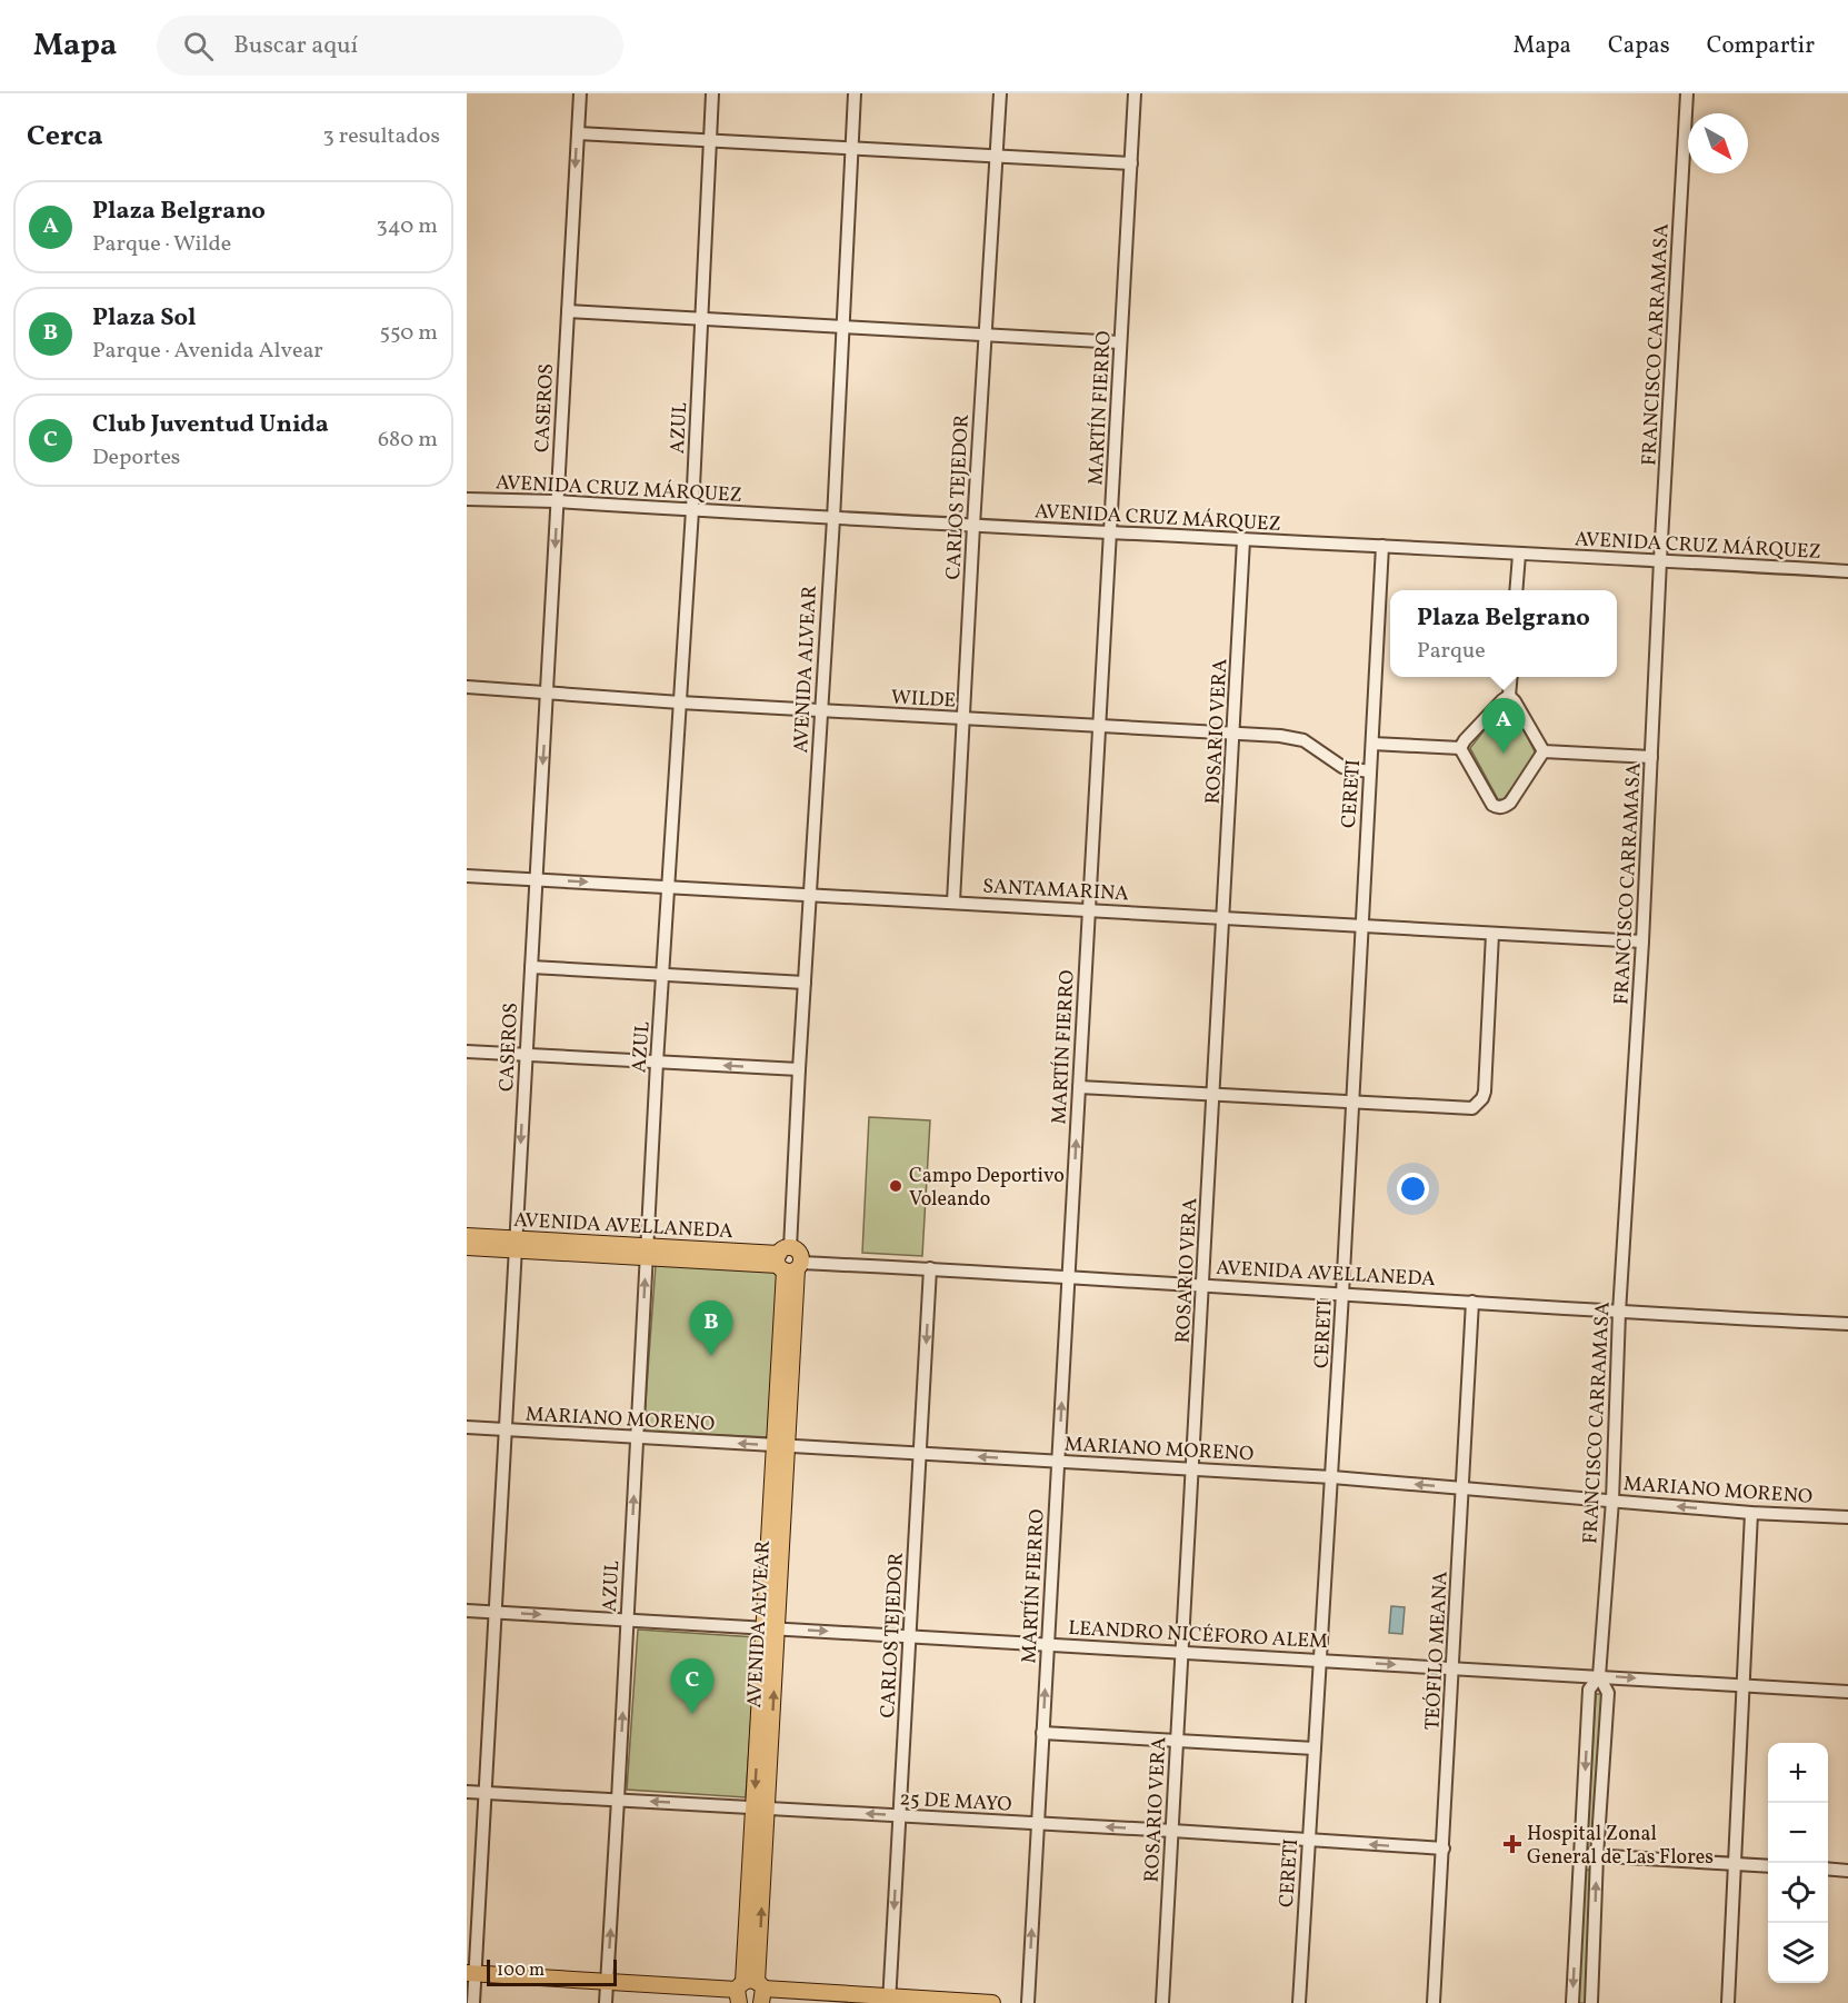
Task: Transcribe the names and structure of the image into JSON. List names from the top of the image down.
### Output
{
  "streets": {
    "main road": ["AVENIDA ALVEAR", "AVENIDA AVELLANEDA"],
    "street": [
      "FRANCISCO CARRAMASA",
      "CASEROS",
      "MARTÍN FIERRO",
      "AZUL",
      "AVENIDA CRUZ MÁRQUEZ",
      "CARLOS TEJEDOR",
      "WILDE",
      "ROSARIO VERA",
      "CERETI",
      "SANTAMARINA",
      "MARIANO MORENO",
      "LEANDRO NICÉFORO ALEM",
      "TEÓFILO MEANA",
      "25 DE MAYO"
    ]
  },
  "crossings": [
    ["FRANCISCO CARRAMASA", "AVENIDA CRUZ MÁRQUEZ"],
    ["FRANCISCO CARRAMASA", "SANTAMARINA"],
    ["FRANCISCO CARRAMASA", "AVENIDA AVELLANEDA"],
    ["FRANCISCO CARRAMASA", "MARIANO MORENO"],
    ["FRANCISCO CARRAMASA", "LEANDRO NICÉFORO ALEM"],
    ["CASEROS", "AVENIDA CRUZ MÁRQUEZ"],
    ["CASEROS", "WILDE"],
    ["CASEROS", "SANTAMARINA"],
    ["CASEROS", "AVENIDA AVELLANEDA"],
    ["CASEROS", "MARIANO MORENO"],
    ["CASEROS", "LEANDRO NICÉFORO ALEM"],
    ["CASEROS", "25 DE MAYO"],
    ["MARTÍN FIERRO", "AVENIDA CRUZ MÁRQUEZ"],
    ["MARTÍN FIERRO", "WILDE"],
    ["MARTÍN FIERRO", "SANTAMARINA"],
    ["MARTÍN FIERRO", "AVENIDA AVELLANEDA"],
    ["MARTÍN FIERRO", "MARIANO MORENO"],
    ["MARTÍN FIERRO", "LEANDRO NICÉFORO ALEM"],
    ["MARTÍN FIERRO", "25 DE MAYO"],
    ["AZUL", "AVENIDA CRUZ MÁRQUEZ"],
    ["AZUL", "WILDE"],
    ["AZUL", "SANTAMARINA"],
    ["AZUL", "AVENIDA AVELLANEDA"],
    ["AZUL", "MARIANO MORENO"],
    ["AZUL", "LEANDRO NICÉFORO ALEM"],
    ["AZUL", "25 DE MAYO"],
    ["AVENIDA CRUZ MÁRQUEZ", "CARLOS TEJEDOR"],
    ["AVENIDA CRUZ MÁRQUEZ", "AVENIDA ALVEAR"],
    ["AVENIDA CRUZ MÁRQUEZ", "ROSARIO VERA"],
    ["AVENIDA CRUZ MÁRQUEZ", "CERETI"],
    ["CARLOS TEJEDOR", "WILDE"],
    ["CARLOS TEJEDOR", "SANTAMARINA"],
    ["CARLOS TEJEDOR", "AVENIDA AVELLANEDA"],
    ["CARLOS TEJEDOR", "MARIANO MORENO"],
    ["CARLOS TEJEDOR", "LEANDRO NICÉFORO ALEM"],
    ["CARLOS TEJEDOR", "25 DE MAYO"],
    ["AVENIDA ALVEAR", "WILDE"],
    ["AVENIDA ALVEAR", "SANTAMARINA"],
    ["AVENIDA ALVEAR", "AVENIDA AVELLANEDA"],
    ["AVENIDA ALVEAR", "MARIANO MORENO"],
    ["AVENIDA ALVEAR", "LEANDRO NICÉFORO ALEM"],
    ["AVENIDA ALVEAR", "25 DE MAYO"],
    ["WILDE", "ROSARIO VERA"],
    ["WILDE", "CERETI"],
    ["ROSARIO VERA", "SANTAMARINA"],
    ["ROSARIO VERA", "AVENIDA AVELLANEDA"],
    ["ROSARIO VERA", "MARIANO MORENO"],
    ["ROSARIO VERA", "LEANDRO NICÉFORO ALEM"],
    ["ROSARIO VERA", "25 DE MAYO"],
    ["CERETI", "SANTAMARINA"],
    ["CERETI", "AVENIDA AVELLANEDA"],
    ["CERETI", "MARIANO MORENO"],
    ["CERETI", "LEANDRO NICÉFORO ALEM"],
    ["CERETI", "25 DE MAYO"],
    ["AVENIDA AVELLANEDA", "TEÓFILO MEANA"],
    ["MARIANO MORENO", "TEÓFILO MEANA"],
    ["LEANDRO NICÉFORO ALEM", "TEÓFILO MEANA"],
    ["TEÓFILO MEANA", "25 DE MAYO"]
  ],
  "one_way": [
    "CASEROS",
    "AZUL",
    "MARIANO MORENO",
    "LEANDRO NICÉFORO ALEM",
    "25 DE MAYO"
  ],
  "places": {
    "other": ["Campo Deportivo Voleando"],
    "health": ["Hospital Zonal General de Las Flores"]
  },
  "scale_bar": "100 m",
  "north": "bottom right",
  "page": {
    "header": "Mapa",
    "search": "Buscar aquí",
    "nav": ["Mapa", "Capas", "Compartir"],
    "heading": ["Cerca", "3 resultados"],
    "list": [
      {
        "mark": "A",
        "name": "Plaza Belgrano",
        "note": "Parque · Wilde",
        "value": "340 m"
      },
      {
        "mark": "B",
        "name": "Plaza Sol",
        "note": "Parque · Avenida Alvear",
        "value": "550 m"
      },
      {
        "mark": "C",
        "name": "Club Juventud Unida",
        "note": "Deportes",
        "value": "680 m"
      }
    ],
    "popup": ["Plaza Belgrano", "Parque"],
    "pins": ["A", "B", "C"],
    "map_buttons": ["+", "−"],
    "scale": "100 m"
  }
}
